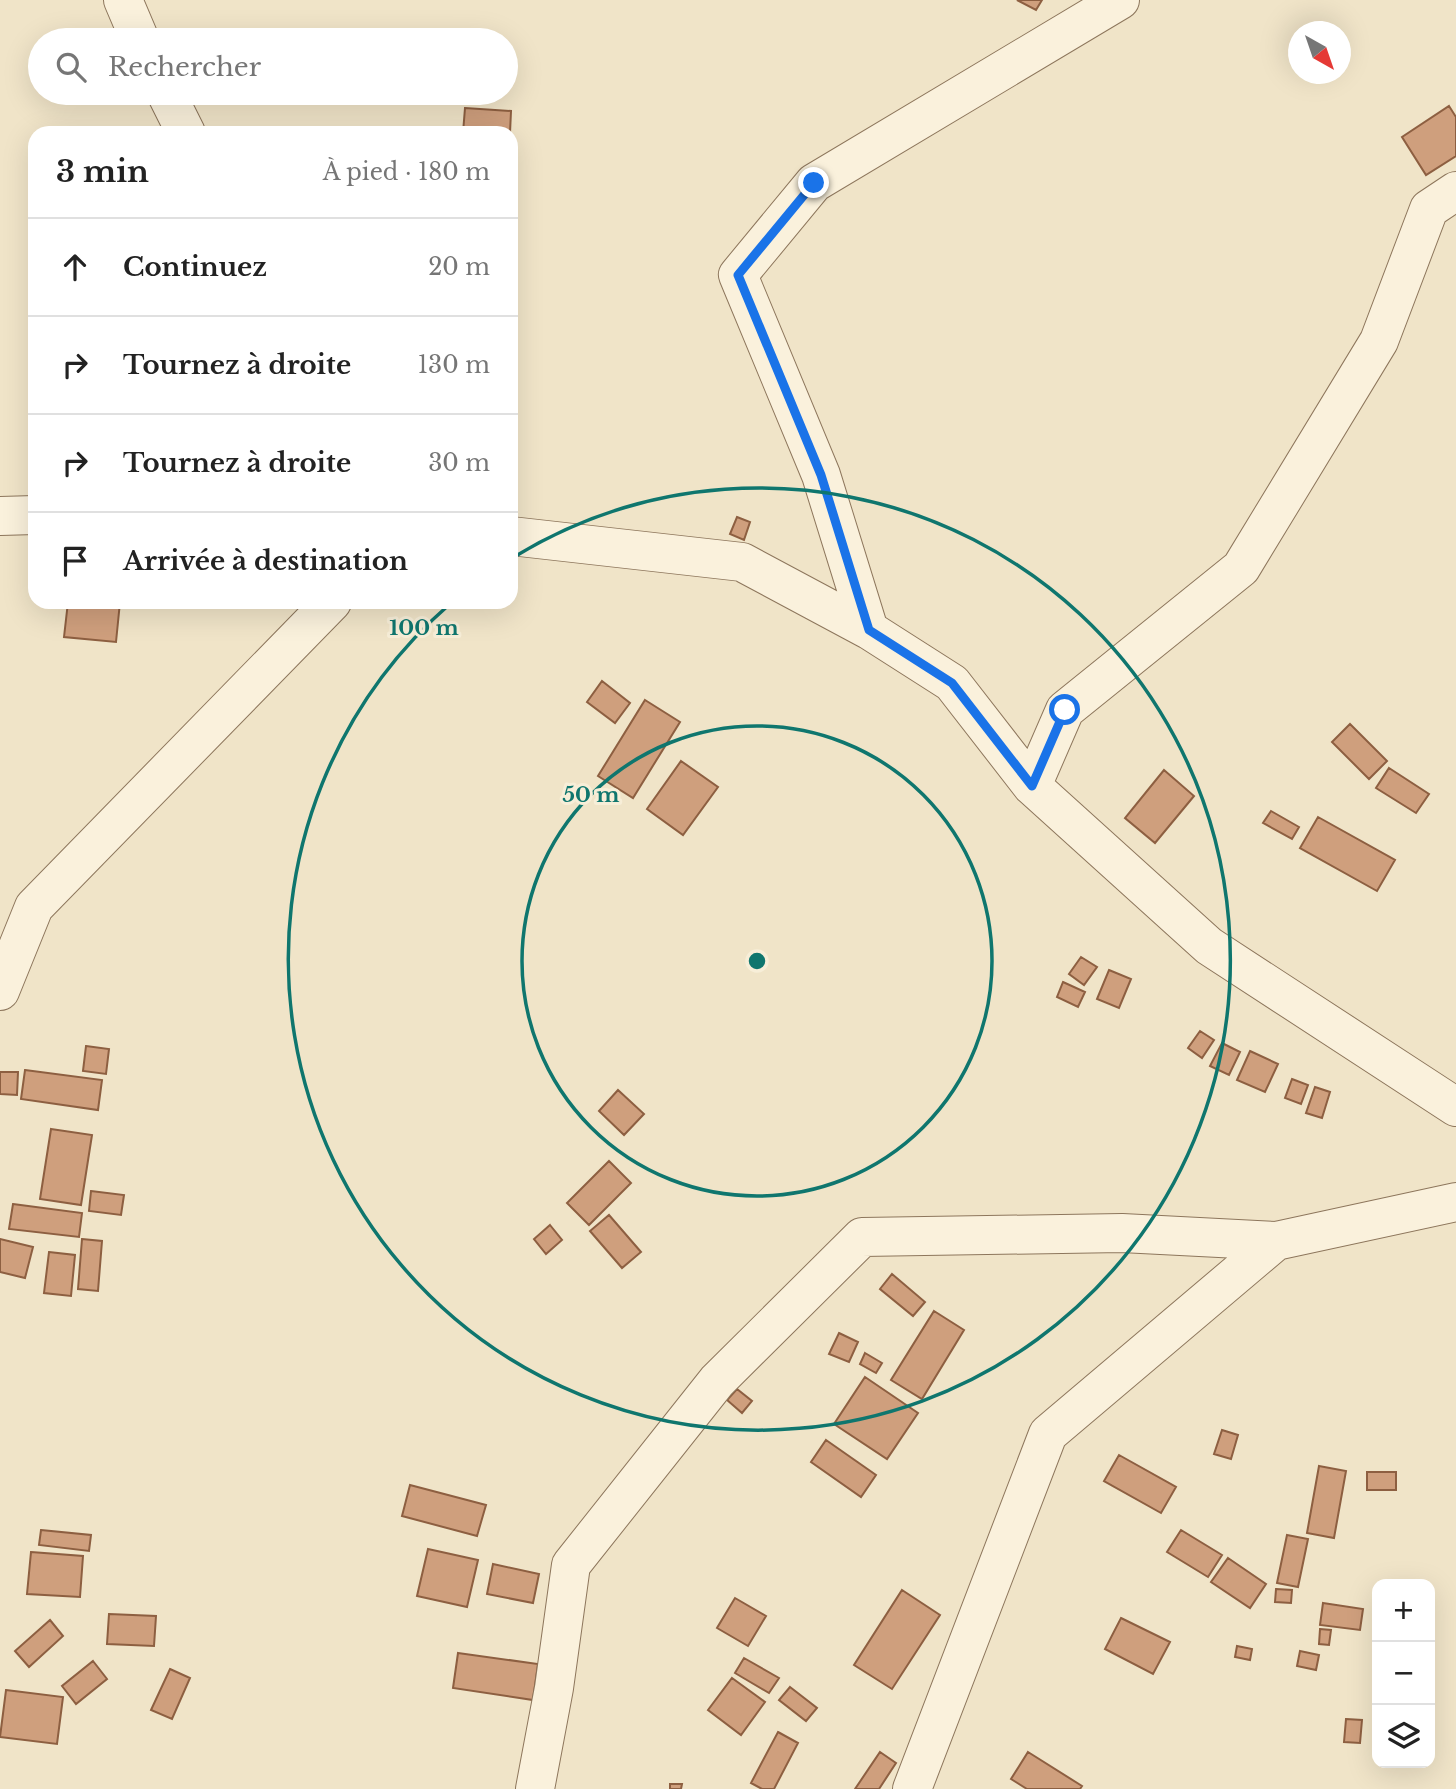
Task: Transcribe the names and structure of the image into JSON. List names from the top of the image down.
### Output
{
  "north": "bottom right",
  "page": {
    "search": "Rechercher",
    "heading": ["3 min", "À pied · 180 m"],
    "list": [
      ["Continuez", "20 m"],
      ["Tournez à droite", "130 m"],
      ["Tournez à droite", "30 m"],
      "Arrivée à destination"
    ],
    "map_buttons": ["+", "−"]
  },
  "rings": ["100 m", "50 m"]
}
